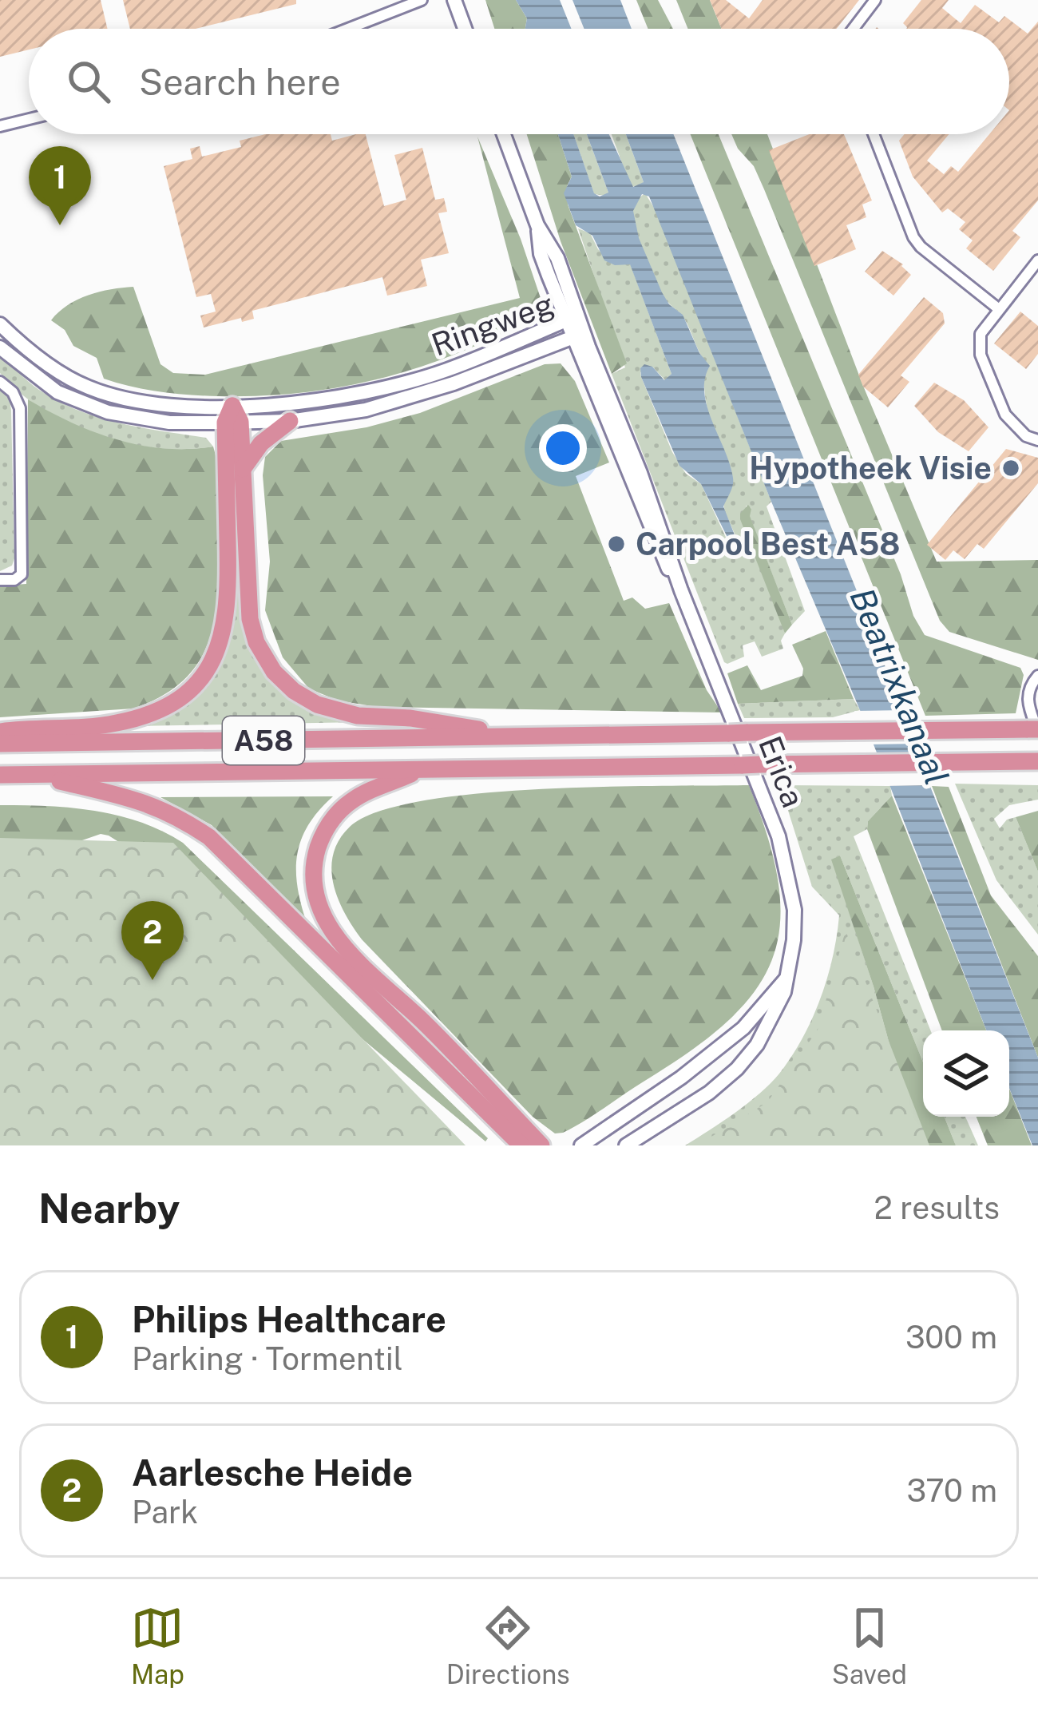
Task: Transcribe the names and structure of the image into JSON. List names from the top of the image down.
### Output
{
  "streets": {
    "highway": ["A58"],
    "main road": ["Ringweg", "Erica"]
  },
  "crossings": [
    ["Ringweg", "A58"],
    ["Ringweg", "Erica"]
  ],
  "water": ["Beatrixkanaal"],
  "places": ["Hypotheek Visie", "Carpool Best A58"],
  "page": {
    "search": "Search here",
    "pins": ["1", "2"],
    "heading": ["Nearby", "2 results"],
    "list": [
      {
        "mark": "1",
        "name": "Philips Healthcare",
        "note": "Parking · Tormentil",
        "value": "300 m"
      },
      {
        "mark": "2",
        "name": "Aarlesche Heide",
        "note": "Park",
        "value": "370 m"
      }
    ],
    "nav": ["Map", "Directions", "Saved"]
  }
}
